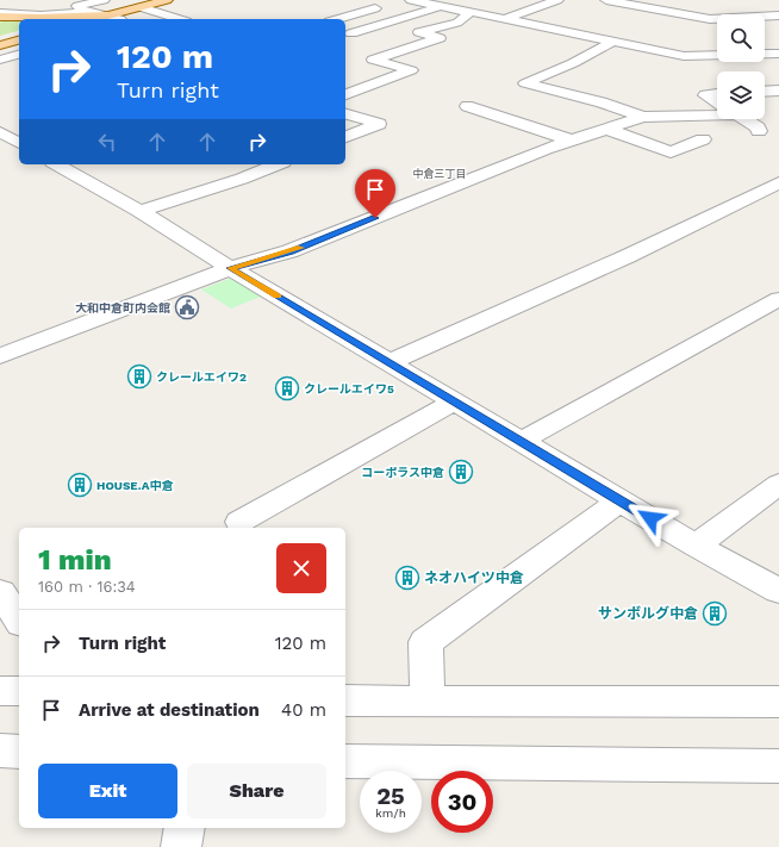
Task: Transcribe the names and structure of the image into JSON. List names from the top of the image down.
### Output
{
  "districts": ["中倉三丁目"],
  "places": {
    "public building": ["大和中倉町内会館"],
    "building": [
      "クレールエイワ2",
      "クレールエイワ5",
      "コーポラス中倉",
      "HOUSE.A中倉",
      "ネオハイツ中倉",
      "サンボルグ中倉"
    ]
  },
  "page": {
    "turn": ["120 m", "Turn right"],
    "heading": ["1 min", "160 m · 16:34"],
    "list": [
      {
        "name": "Turn right",
        "value": "120 m"
      },
      {
        "name": "Arrive at destination",
        "value": "40 m"
      }
    ],
    "buttons": ["Exit", "Share"],
    "speed": "25 km/h",
    "limit": "30"
  }
}
